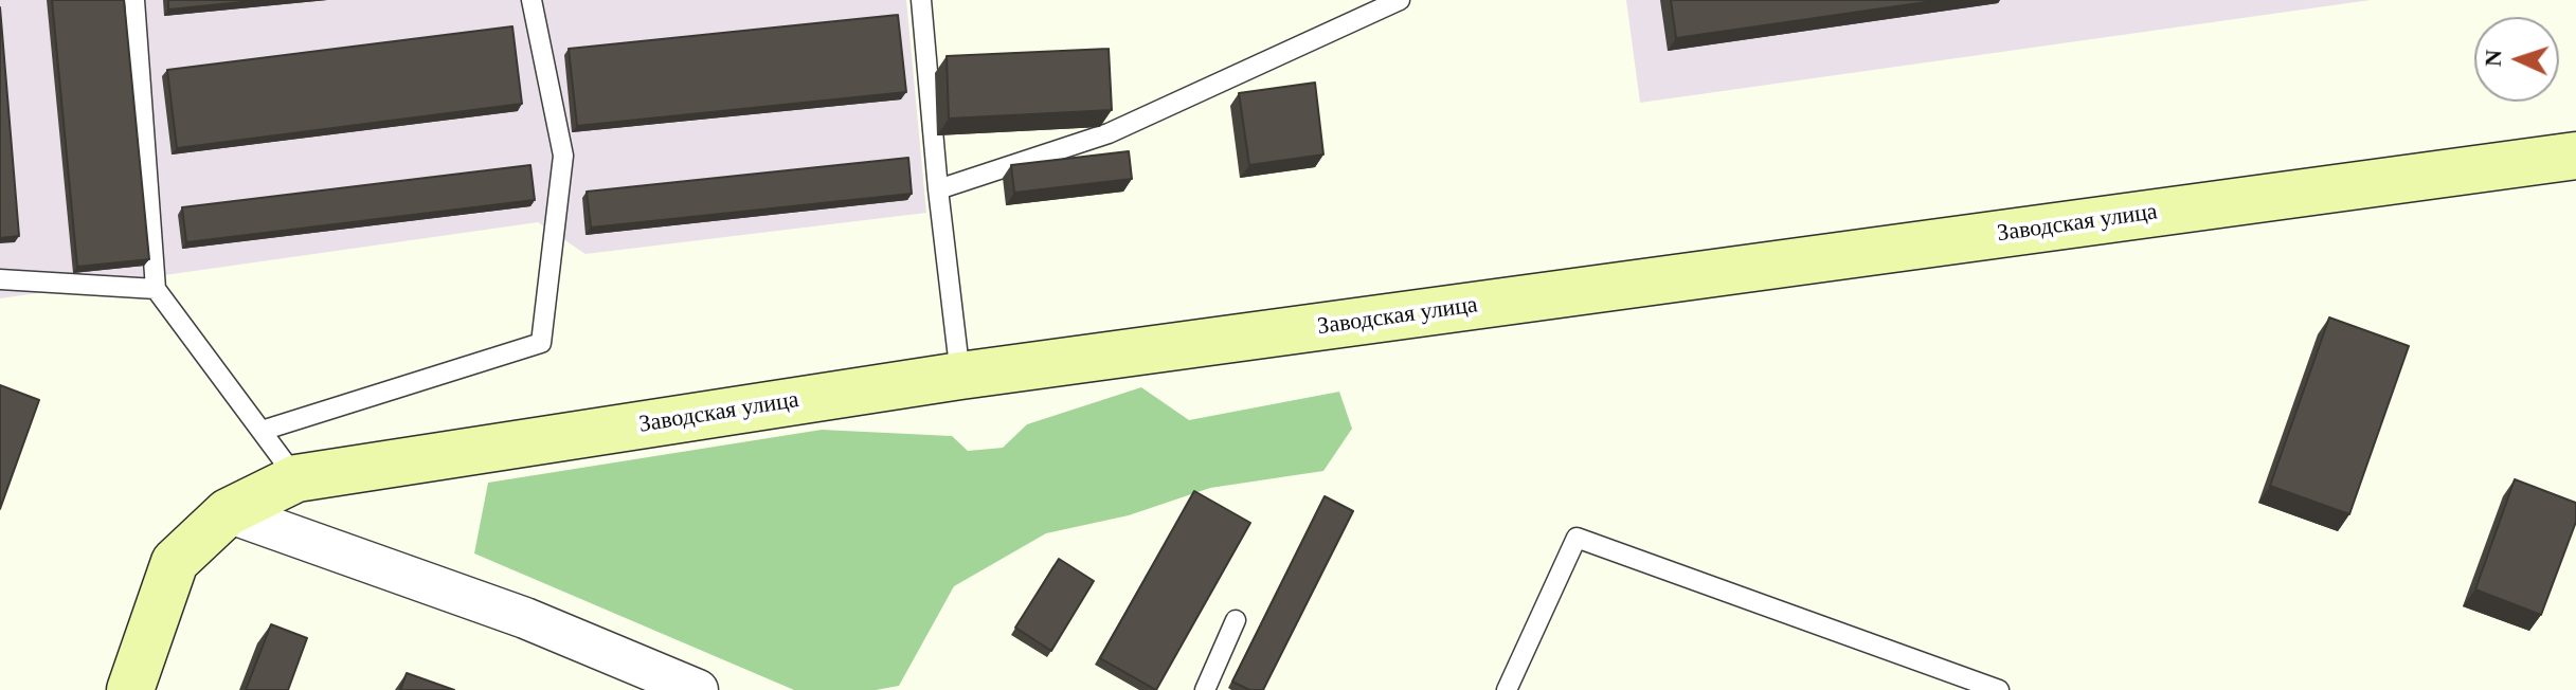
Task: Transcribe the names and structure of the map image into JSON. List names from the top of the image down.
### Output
{
  "streets": {
    "street": ["Заводская улица"]
  },
  "north": "left"
}
